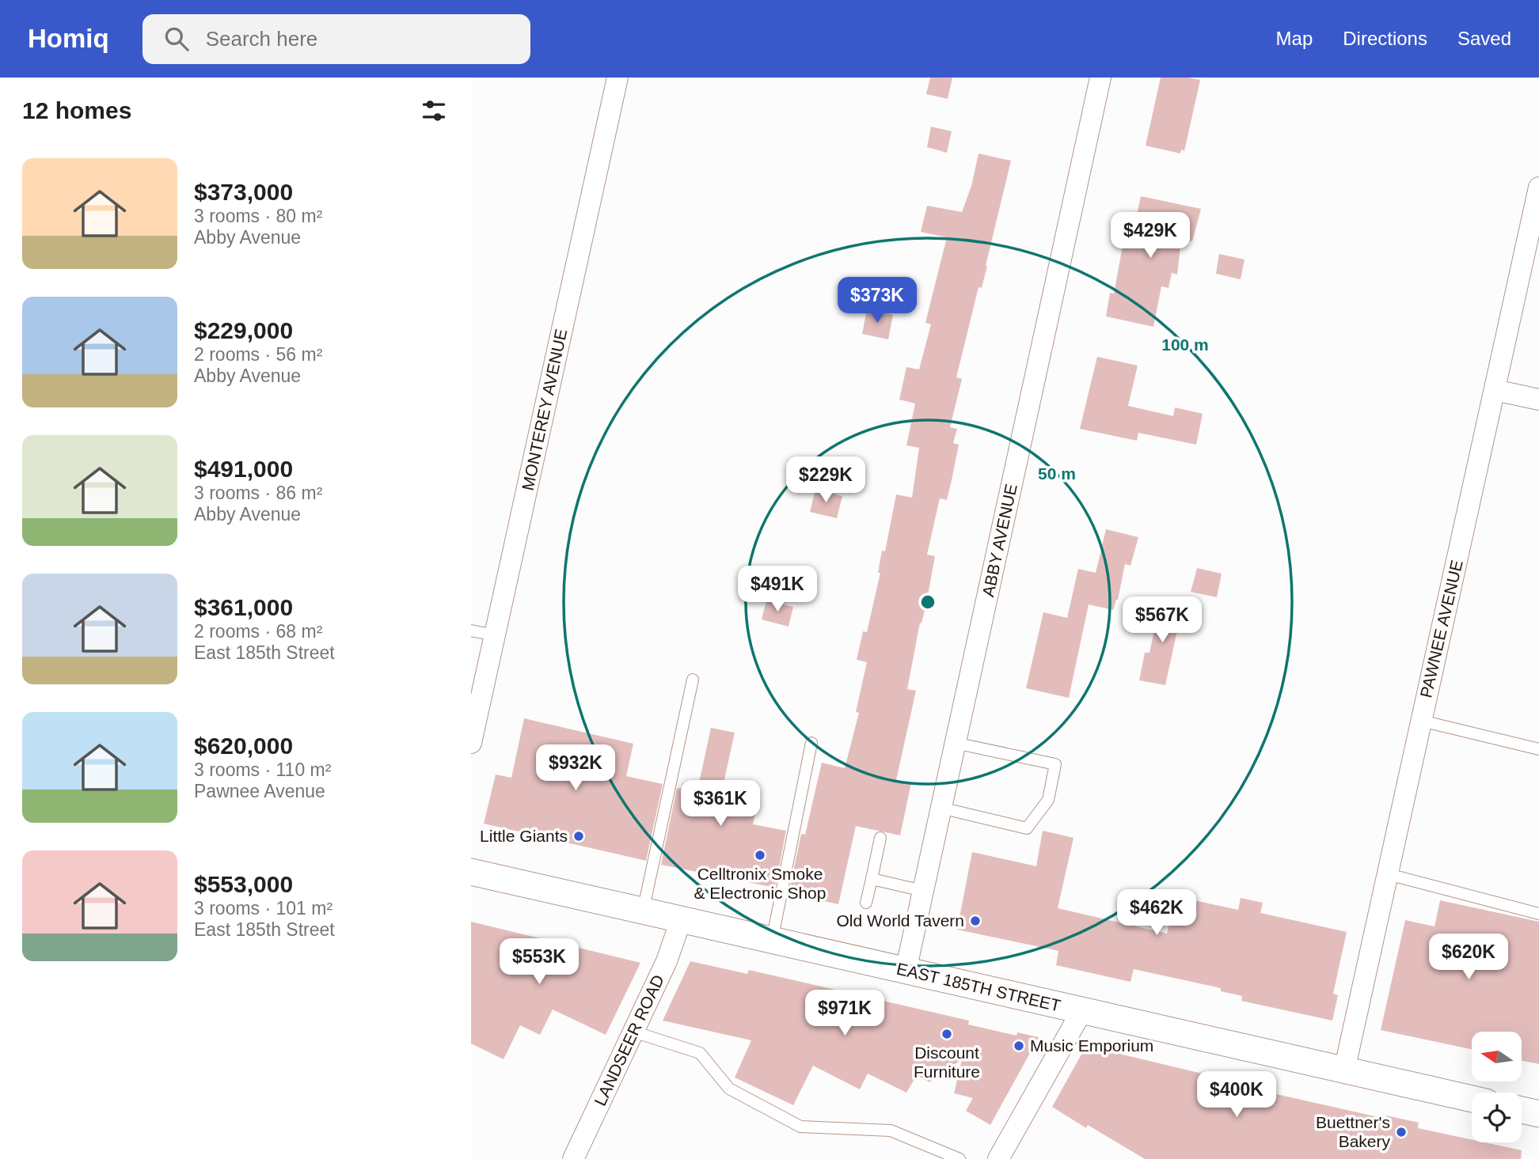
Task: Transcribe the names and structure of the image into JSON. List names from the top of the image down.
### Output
{
  "streets": {
    "street": [
      "MONTEREY AVENUE",
      "ABBY AVENUE",
      "PAWNEE AVENUE",
      "EAST 185TH STREET",
      "LANDSEER ROAD"
    ]
  },
  "crossings": [
    ["ABBY AVENUE", "EAST 185TH STREET"],
    ["PAWNEE AVENUE", "EAST 185TH STREET"],
    ["EAST 185TH STREET", "LANDSEER ROAD"]
  ],
  "places": [
    "Little Giants",
    "Celltronix Smoke & Electronic Shop",
    "Old World Tavern",
    "Discount Furniture",
    "Music Emporium",
    "Buettner's Bakery"
  ],
  "north": "left",
  "page": {
    "header": "Homiq",
    "search": "Search here",
    "nav": ["Map", "Directions", "Saved"],
    "heading": "12 homes",
    "list": [
      {
        "name": "$373,000",
        "note": "3 rooms · 80 m² · Abby Avenue"
      },
      {
        "name": "$229,000",
        "note": "2 rooms · 56 m² · Abby Avenue"
      },
      {
        "name": "$491,000",
        "note": "3 rooms · 86 m² · Abby Avenue"
      },
      {
        "name": "$361,000",
        "note": "2 rooms · 68 m² · East 185th Street"
      },
      {
        "name": "$620,000",
        "note": "3 rooms · 110 m² · Pawnee Avenue"
      },
      {
        "name": "$553,000",
        "note": "3 rooms · 101 m² · East 185th Street"
      }
    ],
    "price": [
      "$429K",
      "$373K",
      "$229K",
      "$491K",
      "$567K",
      "$932K",
      "$361K",
      "$462K",
      "$620K",
      "$553K",
      "$971K",
      "$400K"
    ]
  },
  "rings": ["100 m", "50 m"]
}
